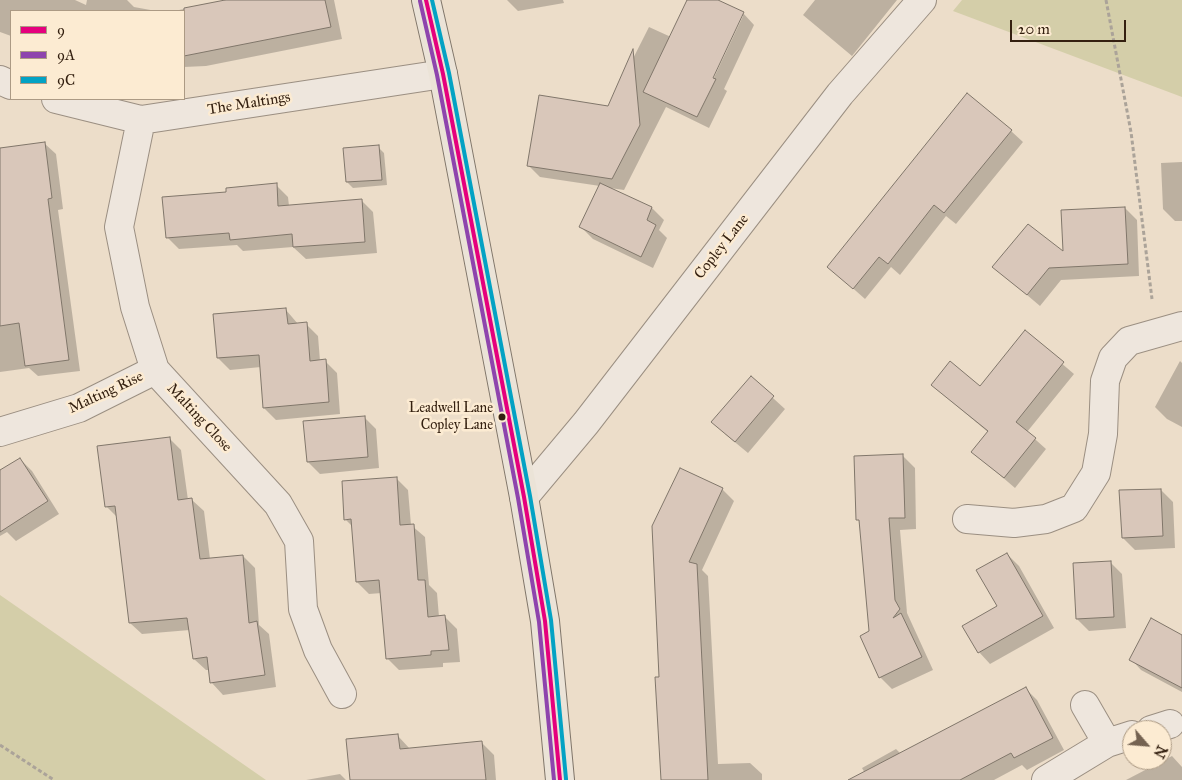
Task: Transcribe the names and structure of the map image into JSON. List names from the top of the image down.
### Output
{
  "streets": {
    "street": [
      "The Maltings",
      "Copley Lane",
      "Malting Rise",
      "Malting Close"
    ]
  },
  "crossings": [
    ["The Maltings", "Malting Close"],
    ["Malting Rise", "Malting Close"]
  ],
  "places": ["Leadwell Lane Copley Lane"],
  "lines": ["transit line 9", "transit line 9C", "transit line 9A"],
  "legend": ["9", "9A", "9C"],
  "scale_bar": "20 m",
  "north": "bottom right"
}
